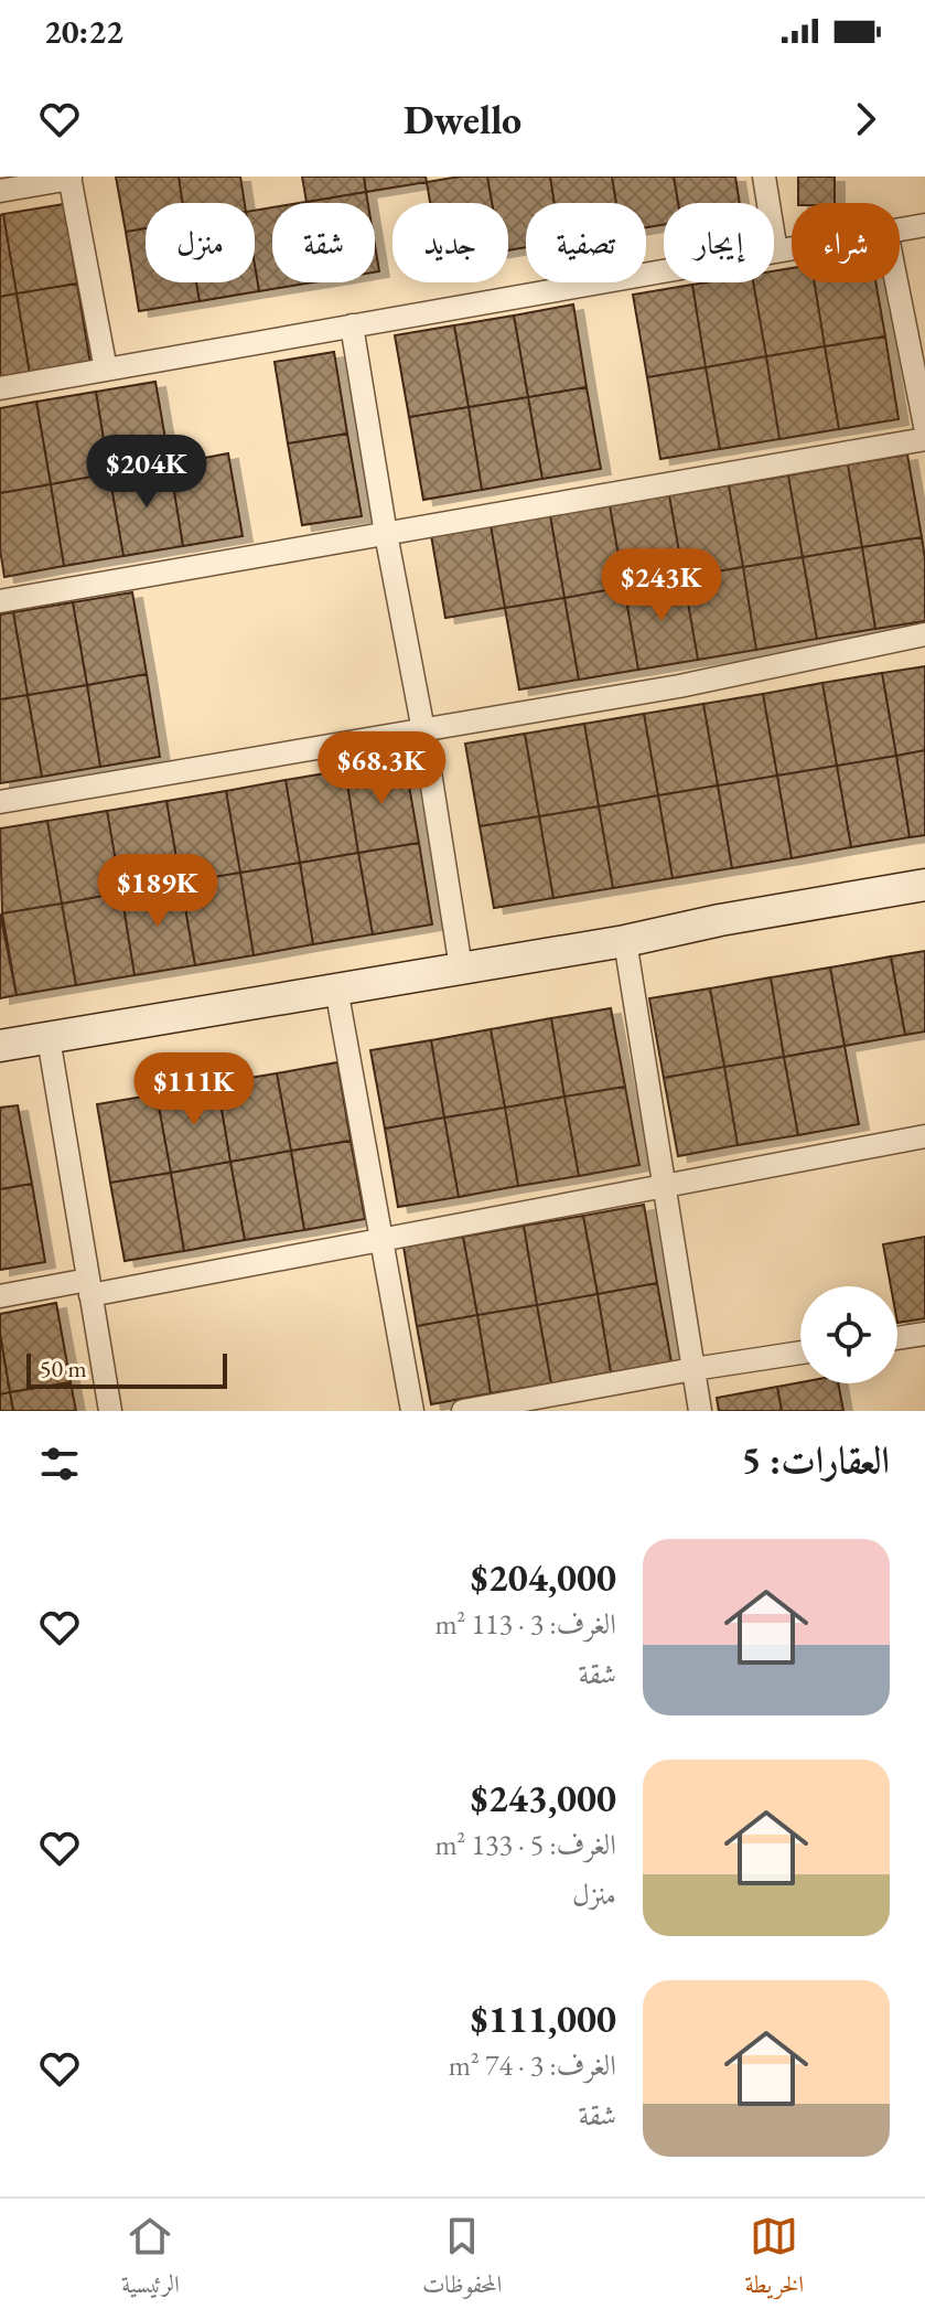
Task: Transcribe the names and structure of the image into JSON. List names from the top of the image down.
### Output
{
  "scale_bar": "50 m",
  "page": {
    "status": "20:22",
    "header": "Dwello",
    "chip": [
      "شراء",
      "إيجار",
      "تصفية",
      "جديد",
      "شقة",
      "منزل"
    ],
    "price": [
      "$204K",
      "$243K",
      "$68.3K",
      "$189K",
      "$111K"
    ],
    "scale": "50 m",
    "heading": "العقارات: 5",
    "list": [
      {
        "name": "$204,000",
        "note": "الغرف: 3 · 113 m² · شقة"
      },
      {
        "name": "$243,000",
        "note": "الغرف: 5 · 133 m² · منزل"
      },
      {
        "name": "$111,000",
        "note": "الغرف: 3 · 74 m² · شقة"
      }
    ],
    "tabs": ["الخريطة", "المحفوظات", "الرئيسية"]
  }
}
